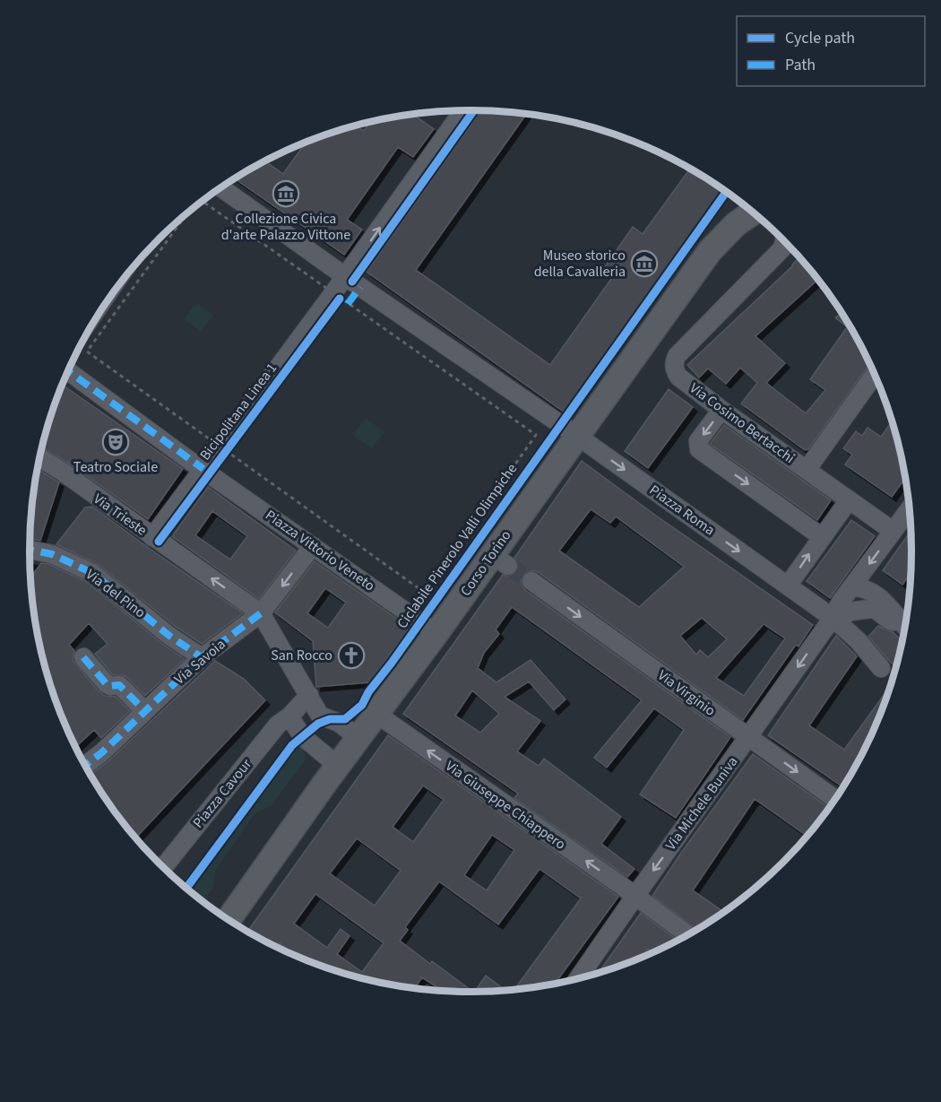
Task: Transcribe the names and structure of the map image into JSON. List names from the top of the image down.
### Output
{
  "streets": {
    "main road": ["Corso Torino"],
    "street": [
      "Via Cosimo Bertacchi",
      "Piazza Roma",
      "Via Trieste",
      "Piazza Vittorio Veneto",
      "Via del Pino",
      "Via Savoia",
      "Via Virginio",
      "Piazza Cavour",
      "Via Michele Buniva",
      "Via Giuseppe Chiappero"
    ],
    "cycle path": ["Bicipolitana Linea 1", "Ciclabile Pinerolo Valli Olimpiche"]
  },
  "crossings": [
    ["Bicipolitana Linea 1", "Piazza Vittorio Veneto"],
    ["Via Cosimo Bertacchi", "Via Michele Buniva"],
    ["Piazza Roma", "Corso Torino"],
    ["Piazza Roma", "Via Michele Buniva"],
    ["Via Trieste", "Via Savoia"],
    ["Piazza Vittorio Veneto", "Corso Torino"],
    ["Piazza Vittorio Veneto", "Via Savoia"],
    ["Corso Torino", "Via Giuseppe Chiappero"],
    ["Via del Pino", "Via Savoia"],
    ["Via Virginio", "Via Michele Buniva"],
    ["Via Michele Buniva", "Via Giuseppe Chiappero"]
  ],
  "one_way": [
    "Piazza Roma",
    "Via Virginio",
    "Via Michele Buniva",
    "Via Giuseppe Chiappero"
  ],
  "places": {
    "museum": ["Collezione Civica d'arte Palazzo Vittone", "Museo storico della Cavalleria"],
    "theatre": ["Teatro Sociale"],
    "church": ["San Rocco"]
  },
  "legend": ["Cycle path", "Path"]
}
